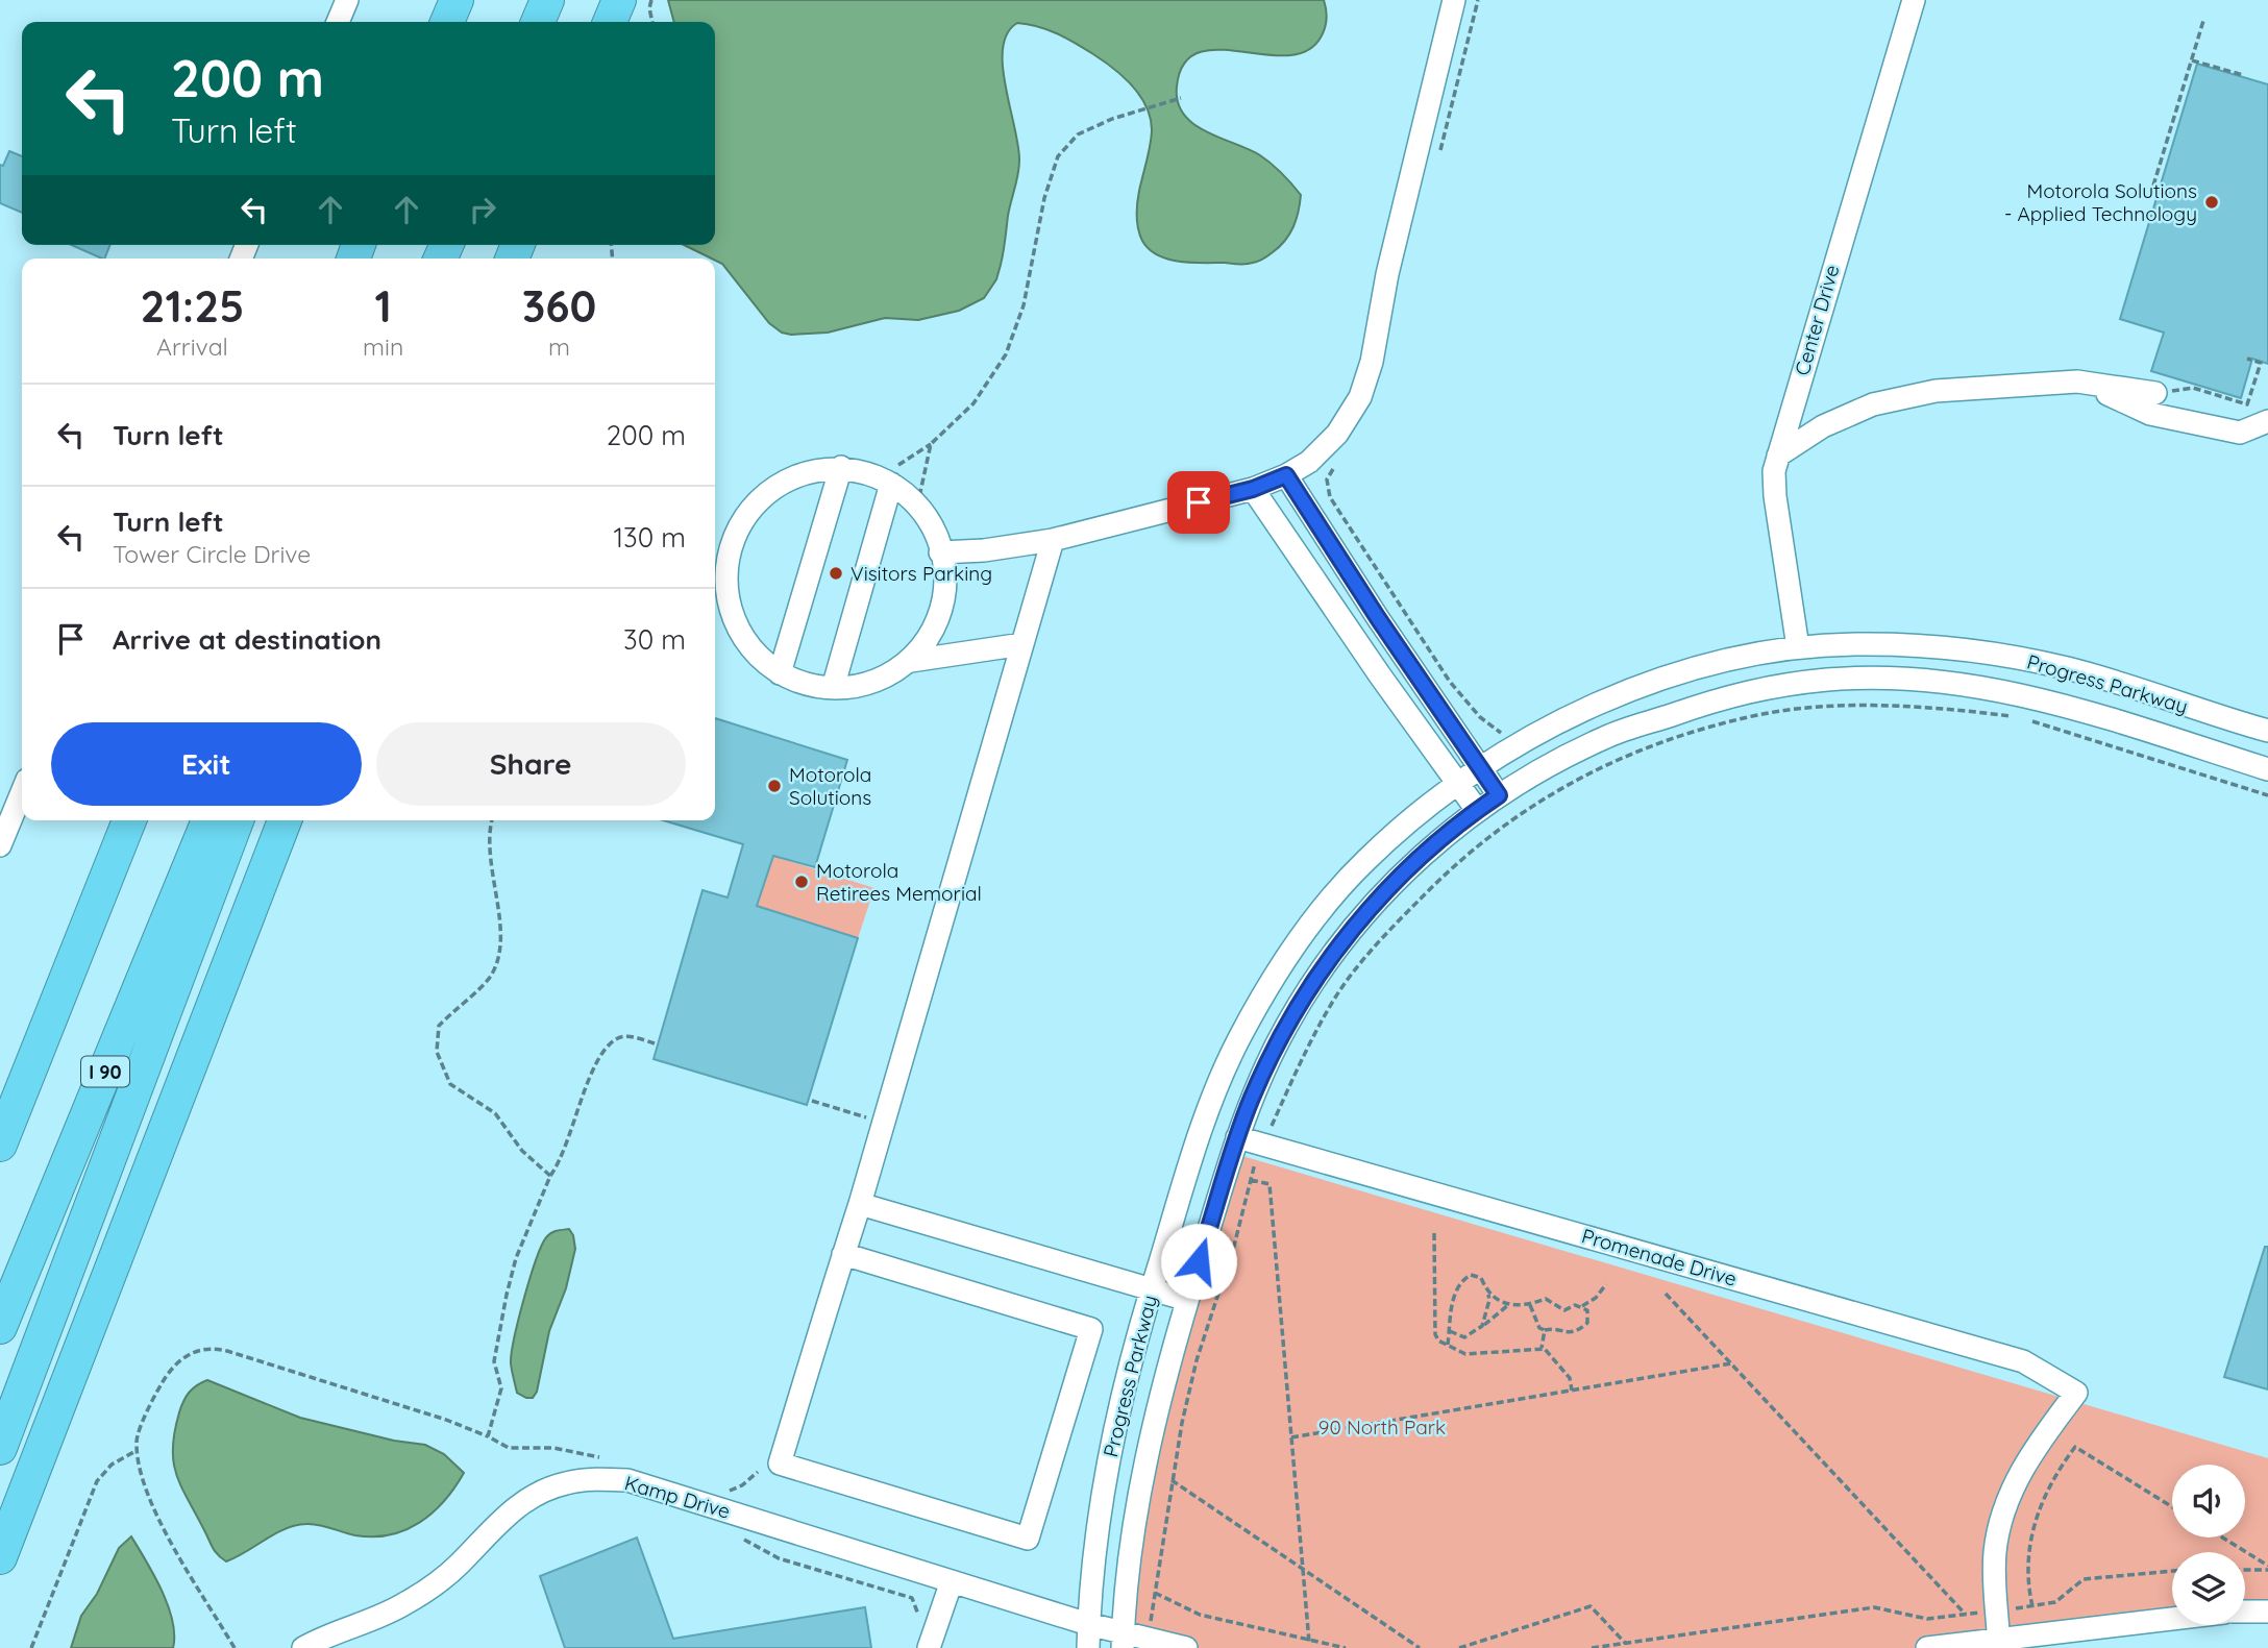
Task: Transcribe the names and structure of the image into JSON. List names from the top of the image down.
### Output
{
  "streets": {
    "highway": ["I 90"],
    "street": [
      "Center Drive",
      "Progress Parkway",
      "Promenade Drive",
      "Kamp Drive"
    ]
  },
  "crossings": [
    ["Center Drive", "Progress Parkway"],
    ["Progress Parkway", "Promenade Drive"],
    ["Progress Parkway", "Kamp Drive"]
  ],
  "parks": ["90 North Park"],
  "places": [
    "Motorola Solutions - Applied Technology",
    "Visitors Parking",
    "Motorola Solutions",
    "Motorola Retirees Memorial"
  ],
  "page": {
    "turn": ["200 m", "Turn left"],
    "eta": [
      "21:25",
      "Arrival",
      "1",
      "min",
      "360",
      "m"
    ],
    "list": [
      {
        "name": "Turn left",
        "value": "200 m"
      },
      {
        "name": "Turn left",
        "note": "Tower Circle Drive",
        "value": "130 m"
      },
      {
        "name": "Arrive at destination",
        "value": "30 m"
      }
    ],
    "buttons": ["Exit", "Share"]
  }
}
